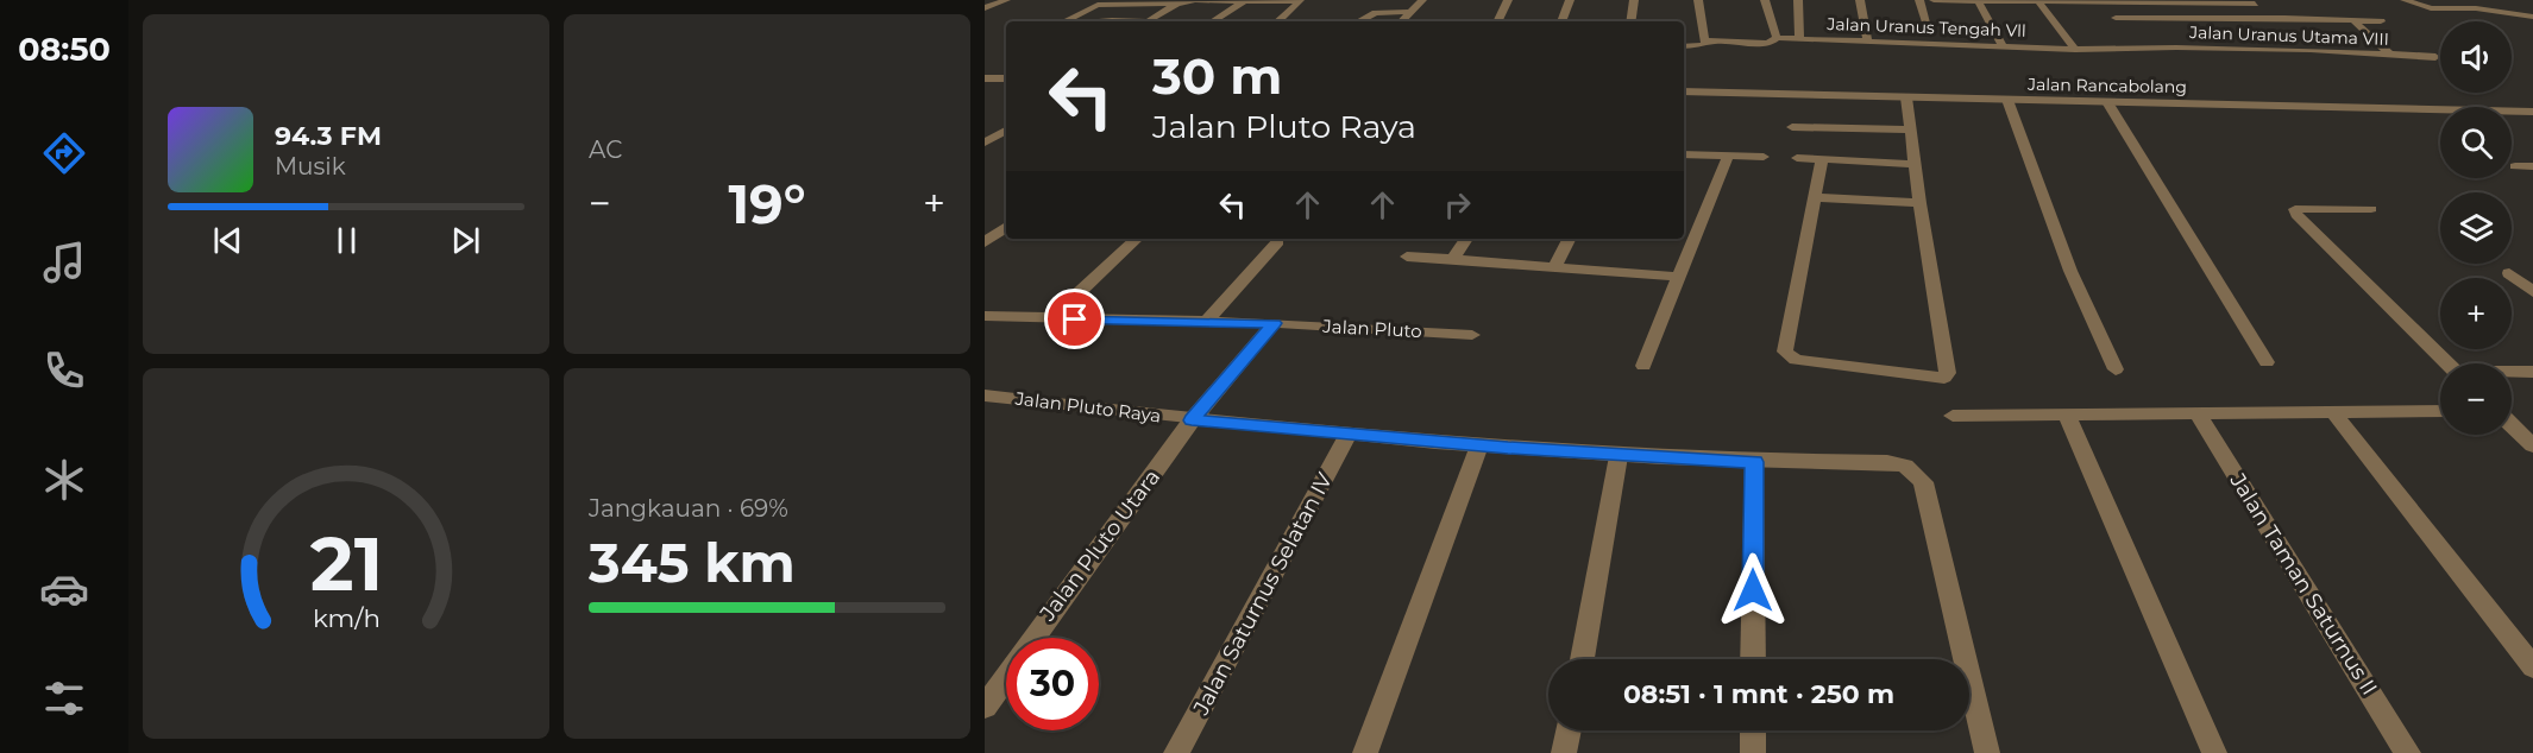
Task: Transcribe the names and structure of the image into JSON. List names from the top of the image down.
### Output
{
  "streets": {
    "street": [
      "Jalan Uranus Tengah Vll",
      "Jalan Uranus Utama VIII",
      "Jalan Rancabolang",
      "Jalan Pluto",
      "Jalan Pluto Raya",
      "Jalan Pluto Utara",
      "Jalan Taman Saturnus II",
      "Jalan Saturnus Selatan IV"
    ]
  },
  "crossings": [
    ["Jalan Uranus Tengah Vll", "Jalan Uranus Utama VIII"],
    ["Jalan Pluto Raya", "Jalan Pluto Utara"],
    ["Jalan Pluto Raya", "Jalan Saturnus Selatan IV"]
  ],
  "page": {
    "tabs": "08:50",
    "tile": [
      "AC",
      ["Jangkauan · 69%", "345 km"]
    ],
    "map_buttons": ["+", "−"],
    "turn": ["30 m", "Jalan Pluto Raya"],
    "song": ["94.3 FM", "Musik"],
    "heat": ["−", "19°", "+"],
    "limit": "30",
    "trip": "08:51 · 1 mnt · 250 m",
    "gauge": ["21", "km/h"]
  }
}
